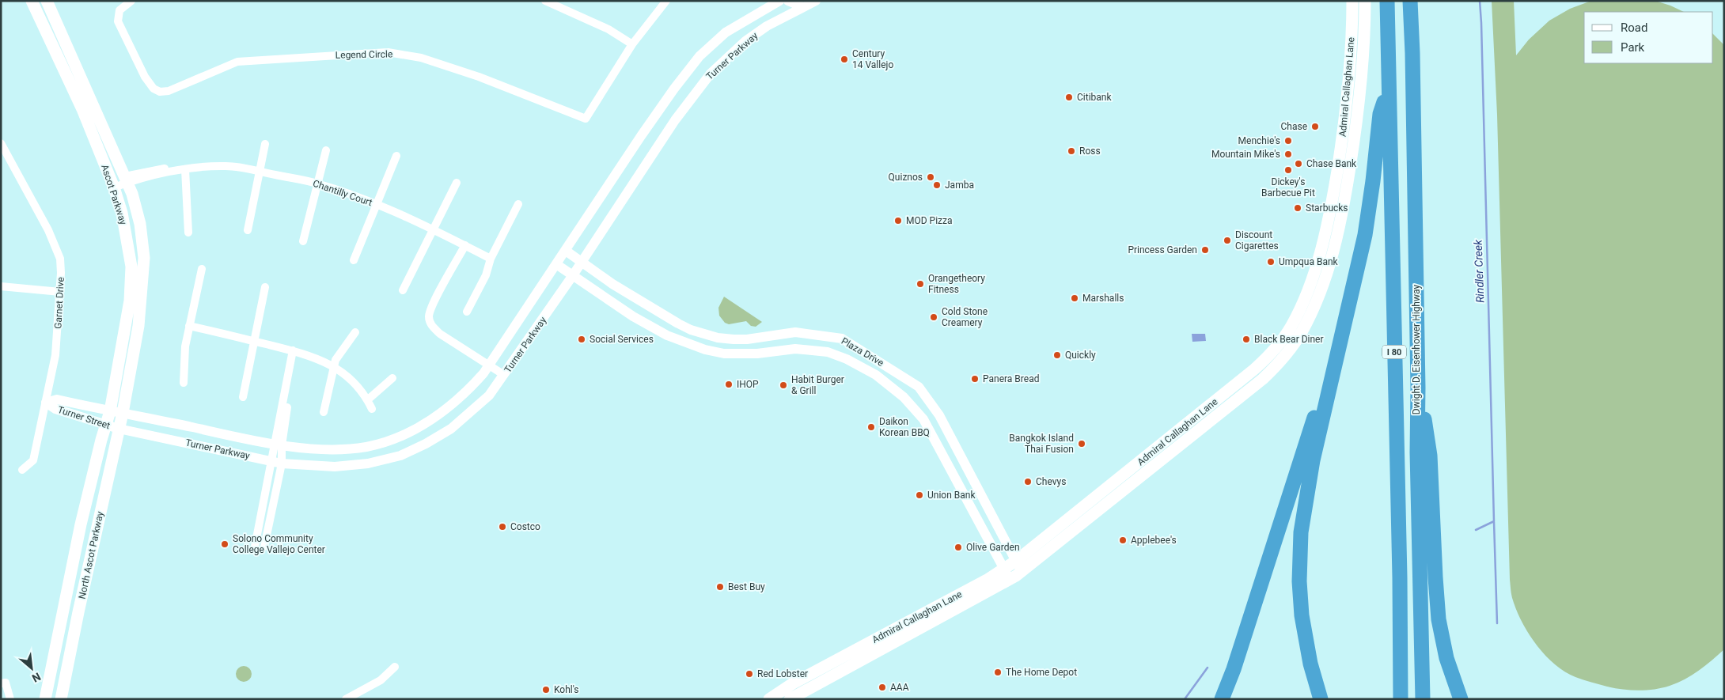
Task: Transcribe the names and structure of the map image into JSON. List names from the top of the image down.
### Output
{
  "streets": {
    "highway": ["Dwight D. Eisenhower Highway", "I 80"],
    "main road": ["Admiral Callaghan Lane", "Ascot Parkway", "North Ascot Parkway"],
    "street": [
      "Legend Circle",
      "Turner Parkway",
      "Chantilly Court",
      "Garnet Drive",
      "Plaza Drive",
      "Turner Street"
    ]
  },
  "crossings": [
    ["Turner Parkway", "Ascot Parkway"],
    ["Turner Parkway", "Plaza Drive"],
    ["Turner Parkway", "Turner Street"],
    ["Turner Parkway", "North Ascot Parkway"],
    ["Admiral Callaghan Lane", "Plaza Drive"],
    ["Chantilly Court", "Ascot Parkway"],
    ["Ascot Parkway", "Turner Street"],
    ["Ascot Parkway", "North Ascot Parkway"],
    ["Garnet Drive", "Turner Street"],
    ["Turner Street", "North Ascot Parkway"]
  ],
  "water": ["Rindler Creek"],
  "places": [
    "Century 14 Vallejo",
    "Citibank",
    "Chase",
    "Menchie's",
    "Ross",
    "Mountain Mike's",
    "Chase Bank",
    "Dickey's Barbecue Pit",
    "Quiznos",
    "Jamba",
    "Starbucks",
    "MOD Pizza",
    "Discount Cigarettes",
    "Princess Garden",
    "Umpqua Bank",
    "Orangetheory Fitness",
    "Marshalls",
    "Cold Stone Creamery",
    "Social Services",
    "Black Bear Diner",
    "Quickly",
    "Panera Bread",
    "IHOP",
    "Habit Burger & Grill",
    "Daikon Korean BBQ",
    "Bangkok Island Thai Fusion",
    "Chevys",
    "Union Bank",
    "Costco",
    "Applebee's",
    "Solono Community College Vallejo Center",
    "Olive Garden",
    "Best Buy",
    "The Home Depot",
    "Red Lobster",
    "AAA",
    "Kohl's"
  ],
  "legend": ["Road", "Park"],
  "north": "bottom right"
}
